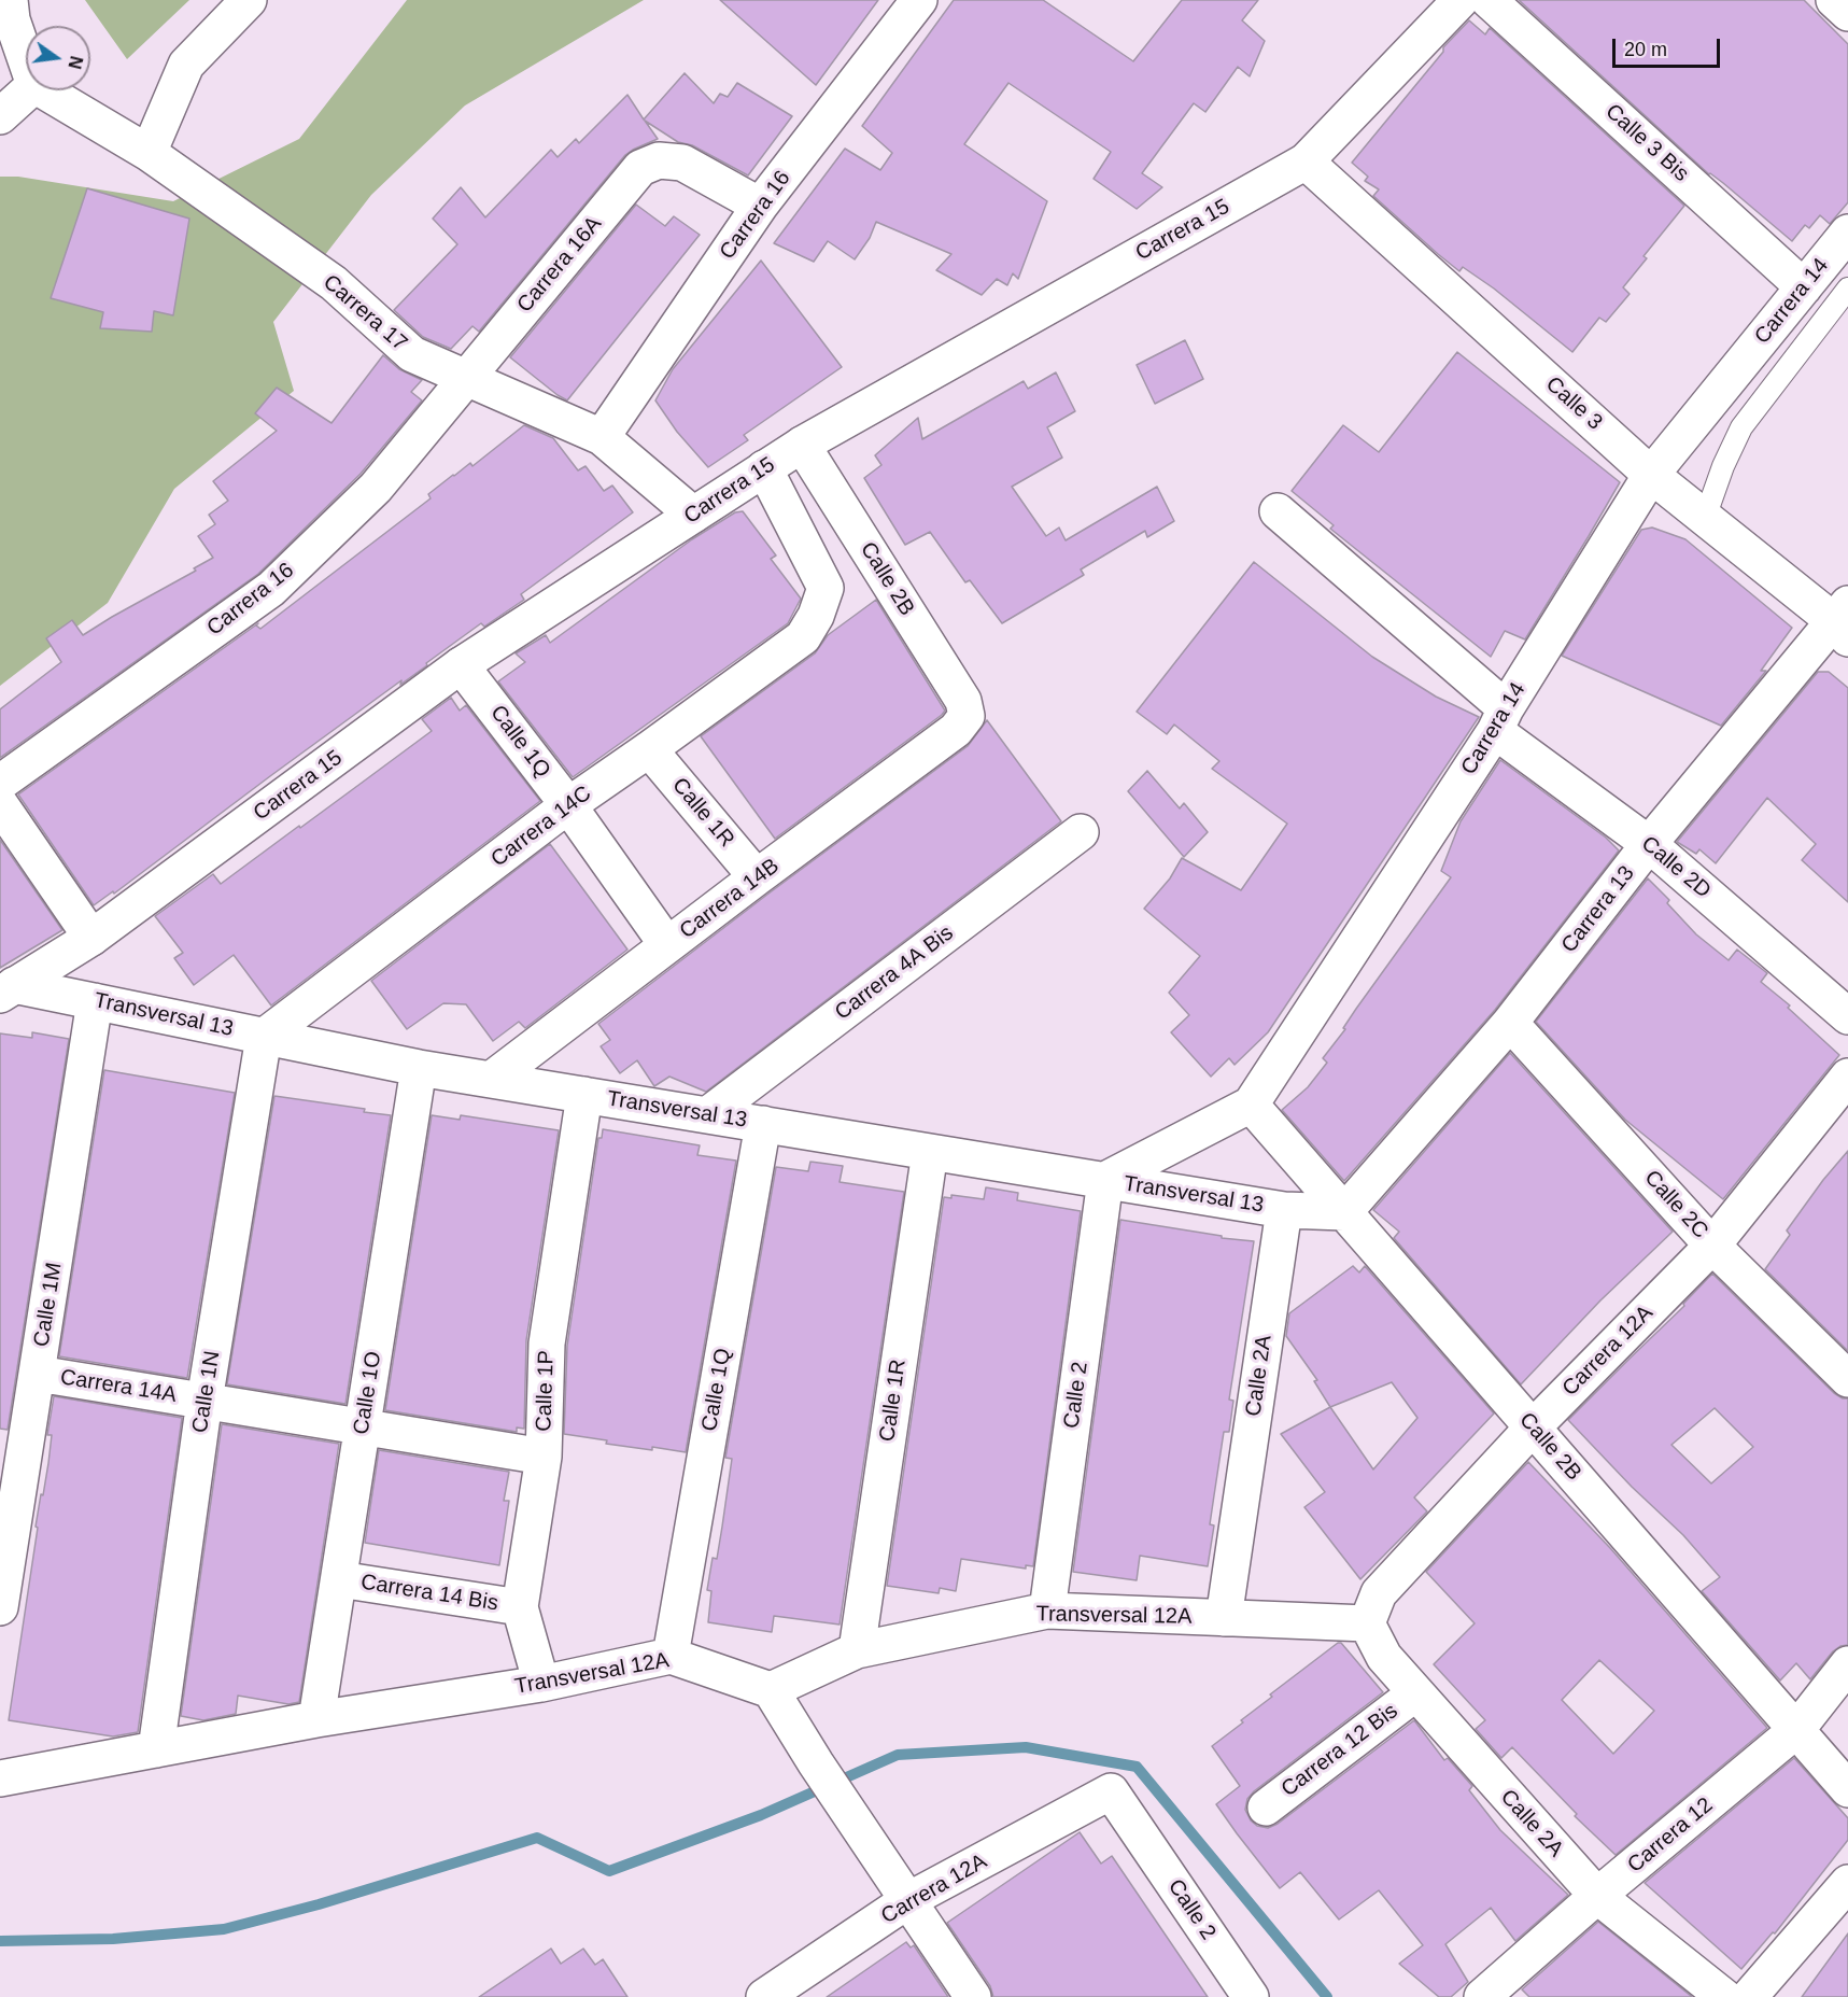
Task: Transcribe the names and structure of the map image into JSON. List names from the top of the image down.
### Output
{
  "streets": {
    "street": [
      "Calle 3 Bis",
      "Carrera 16",
      "Carrera 15",
      "Carrera 16A",
      "Carrera 14",
      "Carrera 17",
      "Calle 3",
      "Calle 2B",
      "Calle 1Q",
      "Calle 1R",
      "Carrera 14C",
      "Calle 2D",
      "Carrera 14B",
      "Carrera 13",
      "Carrera 4A Bis",
      "Transversal 13",
      "Calle 2C",
      "Calle 1M",
      "Carrera 12A",
      "Calle 2A",
      "Carrera 14A",
      "Calle 1P",
      "Calle 1N",
      "Calle 1O",
      "Calle 2",
      "Carrera 14 Bis",
      "Transversal 12A",
      "Carrera 12 Bis",
      "Carrera 12"
    ]
  },
  "crossings": [
    ["Calle 3 Bis", "Carrera 14"],
    ["Carrera 16", "Carrera 16A"],
    ["Carrera 16", "Carrera 17"],
    ["Carrera 15", "Calle 3"],
    ["Carrera 15", "Calle 2B"],
    ["Carrera 15", "Calle 1Q"],
    ["Carrera 15", "Carrera 14C"],
    ["Carrera 15", "Transversal 13"],
    ["Carrera 16A", "Carrera 17"],
    ["Carrera 14", "Calle 3"],
    ["Carrera 14", "Calle 2B"],
    ["Carrera 14", "Calle 2D"],
    ["Carrera 14", "Transversal 13"],
    ["Carrera 14", "Calle 2"],
    ["Calle 3", "Carrera 13"],
    ["Calle 2B", "Carrera 14B"],
    ["Calle 2B", "Carrera 13"],
    ["Calle 2B", "Transversal 13"],
    ["Calle 2B", "Carrera 12A"],
    ["Calle 2B", "Carrera 12"],
    ["Calle 1Q", "Carrera 14C"],
    ["Calle 1Q", "Carrera 14B"],
    ["Calle 1Q", "Transversal 13"],
    ["Calle 1Q", "Transversal 12A"],
    ["Calle 1R", "Carrera 14C"],
    ["Calle 1R", "Carrera 14B"],
    ["Calle 1R", "Transversal 13"],
    ["Calle 1R", "Transversal 12A"],
    ["Carrera 14C", "Transversal 13"],
    ["Carrera 14C", "Calle 1N"],
    ["Calle 2D", "Carrera 13"],
    ["Carrera 14B", "Transversal 13"],
    ["Carrera 13", "Transversal 13"],
    ["Carrera 13", "Calle 2C"],
    ["Carrera 4A Bis", "Transversal 13"],
    ["Transversal 13", "Calle 1M"],
    ["Transversal 13", "Calle 2A"],
    ["Transversal 13", "Calle 1P"],
    ["Transversal 13", "Calle 1N"],
    ["Transversal 13", "Calle 1O"],
    ["Transversal 13", "Calle 2"],
    ["Calle 2C", "Carrera 12A"],
    ["Calle 1M", "Carrera 14A"],
    ["Carrera 12A", "Calle 2A"],
    ["Carrera 12A", "Calle 2"],
    ["Carrera 12A", "Transversal 12A"],
    ["Calle 2A", "Transversal 12A"],
    ["Calle 2A", "Carrera 12 Bis"],
    ["Calle 2A", "Carrera 12"],
    ["Carrera 14A", "Calle 1P"],
    ["Carrera 14A", "Calle 1N"],
    ["Carrera 14A", "Calle 1O"],
    ["Calle 1P", "Carrera 14 Bis"],
    ["Calle 1P", "Transversal 12A"],
    ["Calle 1N", "Transversal 12A"],
    ["Calle 1O", "Carrera 14 Bis"],
    ["Calle 1O", "Transversal 12A"],
    ["Calle 2", "Transversal 12A"]
  ],
  "scale_bar": "20 m",
  "north": "right"
}
